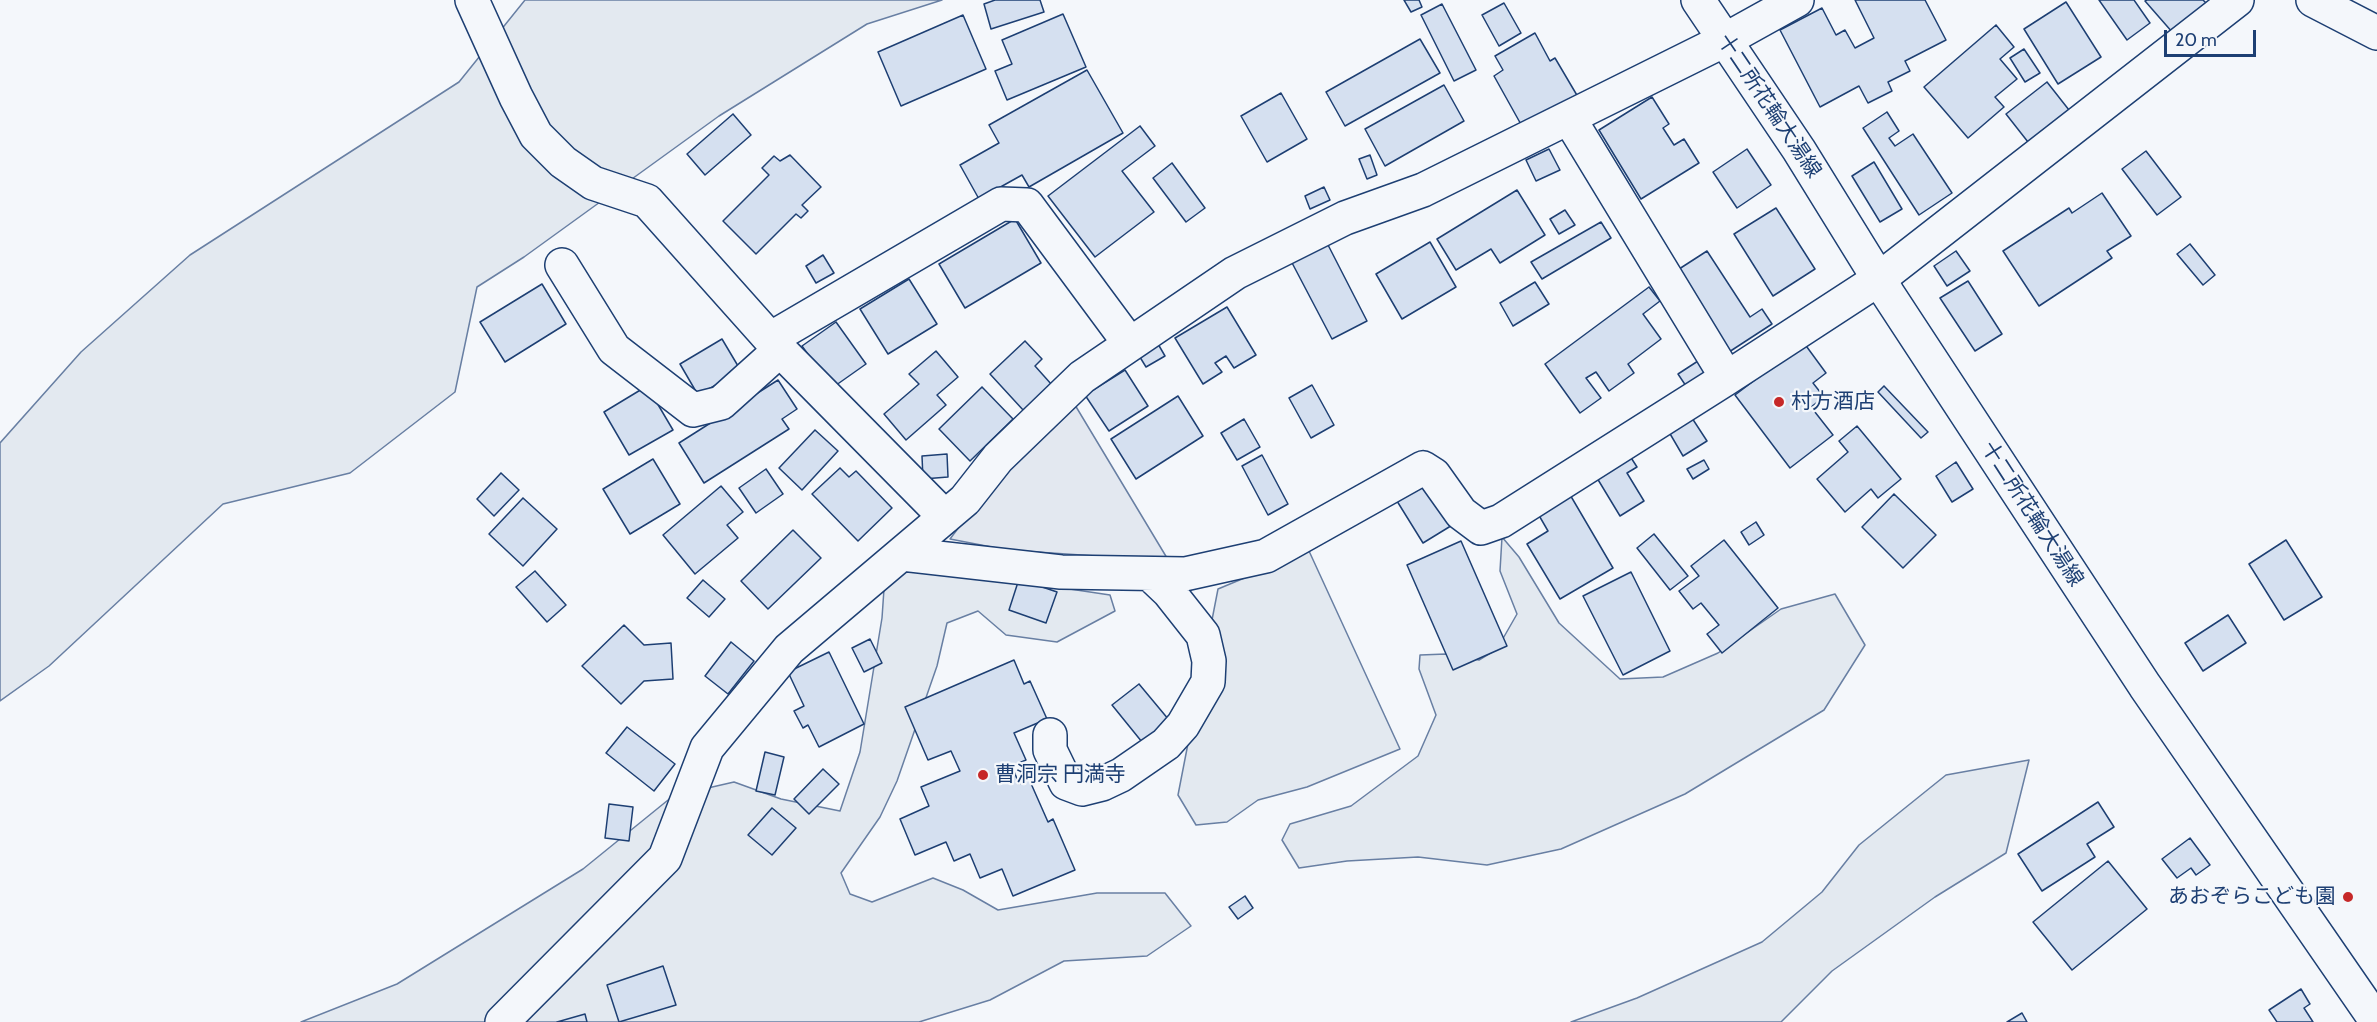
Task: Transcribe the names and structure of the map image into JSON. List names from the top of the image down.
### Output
{
  "streets": {
    "street": ["十二所花輪大湯線"]
  },
  "places": ["村方酒店", "曹洞宗 円満寺", "あおぞらこども園"],
  "scale_bar": "20 m"
}
